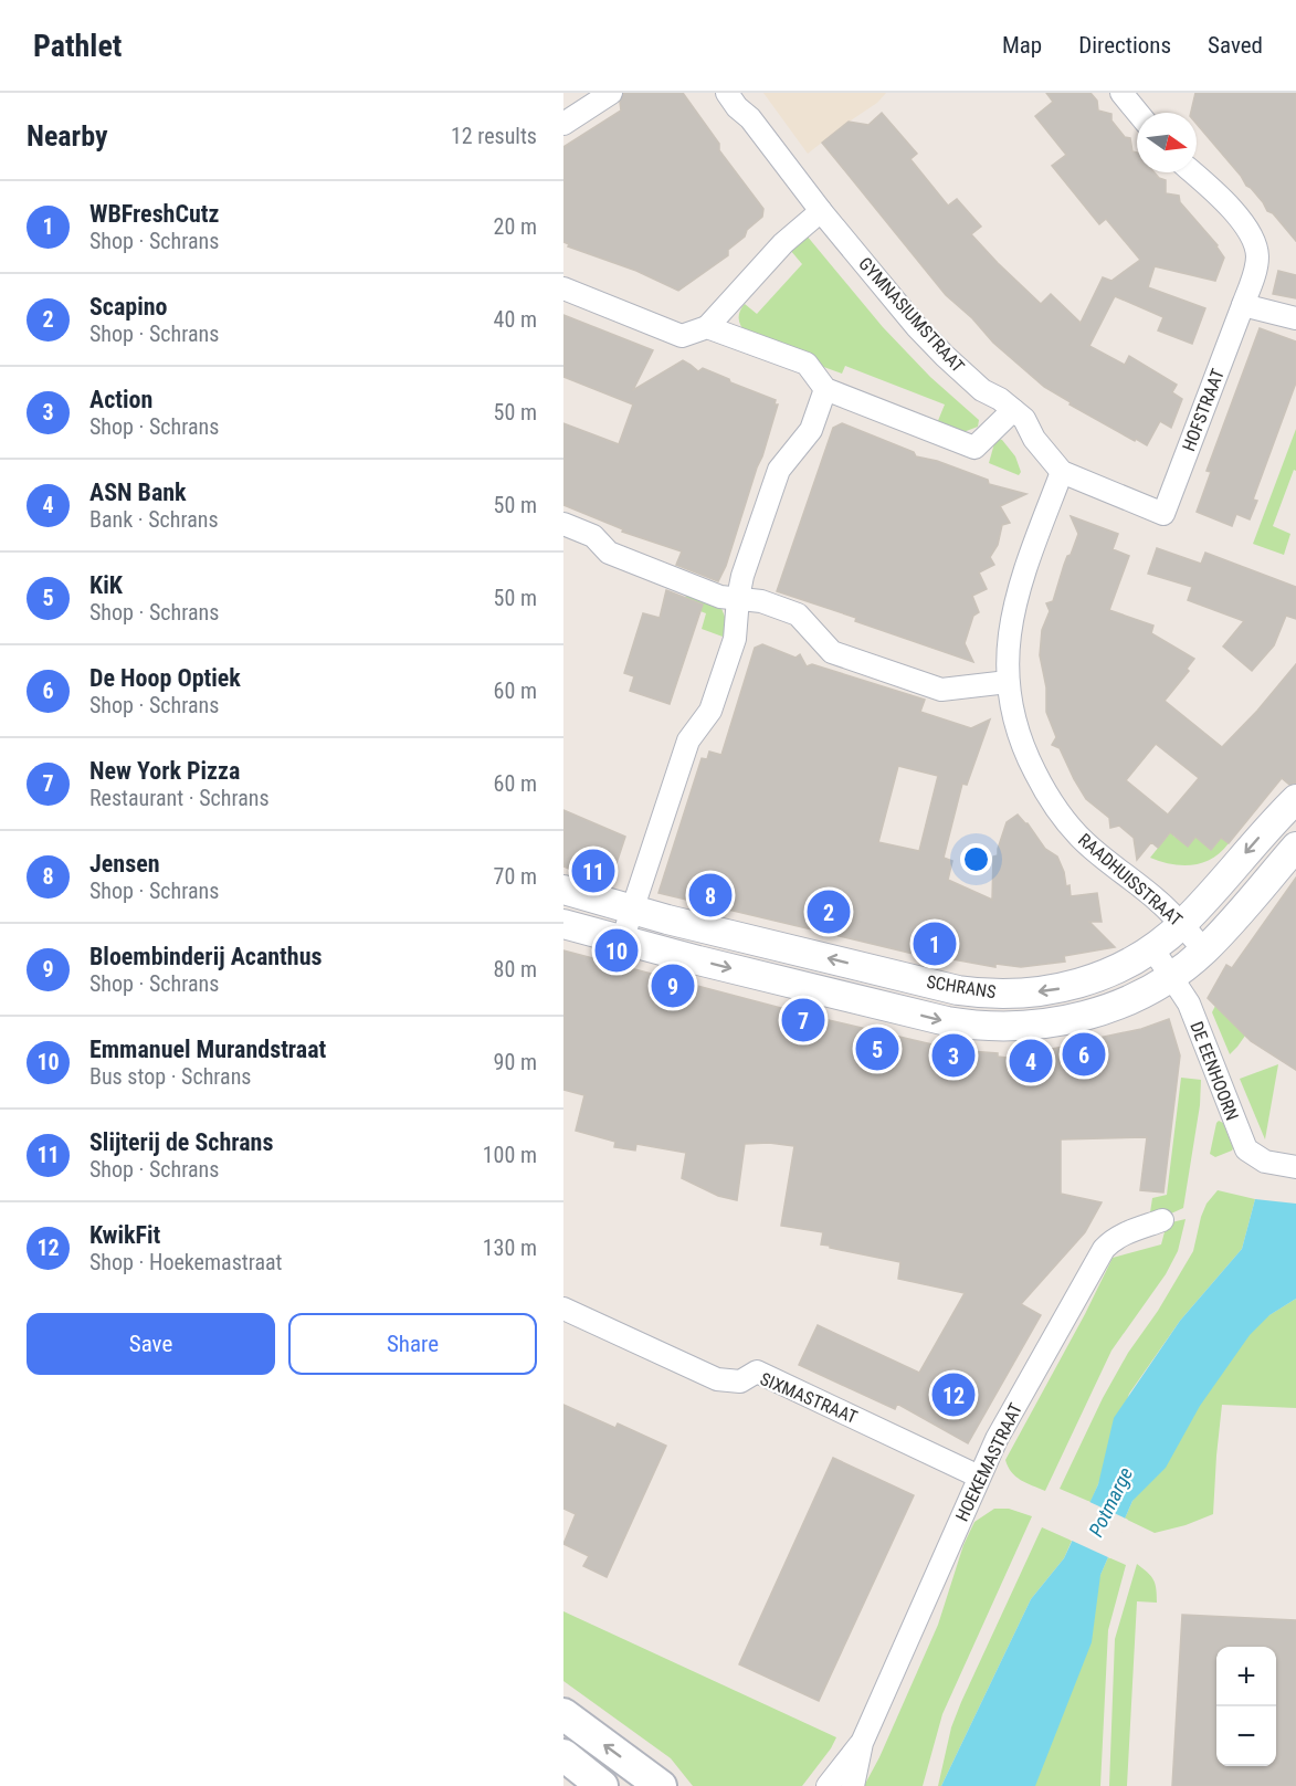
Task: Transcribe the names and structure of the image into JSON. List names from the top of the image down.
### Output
{
  "streets": {
    "street": [
      "GYMNASIUMSTRAAT",
      "HOFSTRAAT",
      "RAADHUISSTRAAT",
      "SCHRANS",
      "DE EENHOORN",
      "SIXMASTRAAT",
      "HOEKEMASTRAAT"
    ]
  },
  "crossings": [
    ["GYMNASIUMSTRAAT", "HOFSTRAAT"],
    ["GYMNASIUMSTRAAT", "RAADHUISSTRAAT"],
    ["RAADHUISSTRAAT", "SCHRANS"],
    ["SCHRANS", "DE EENHOORN"],
    ["SIXMASTRAAT", "HOEKEMASTRAAT"]
  ],
  "water": ["Potmarge"],
  "north": "right",
  "page": {
    "header": "Pathlet",
    "nav": ["Map", "Directions", "Saved"],
    "heading": ["Nearby", "12 results"],
    "list": [
      {
        "mark": "1",
        "name": "WBFreshCutz",
        "note": "Shop · Schrans",
        "value": "20 m"
      },
      {
        "mark": "2",
        "name": "Scapino",
        "note": "Shop · Schrans",
        "value": "40 m"
      },
      {
        "mark": "3",
        "name": "Action",
        "note": "Shop · Schrans",
        "value": "50 m"
      },
      {
        "mark": "4",
        "name": "ASN Bank",
        "note": "Bank · Schrans",
        "value": "50 m"
      },
      {
        "mark": "5",
        "name": "KiK",
        "note": "Shop · Schrans",
        "value": "50 m"
      },
      {
        "mark": "6",
        "name": "De Hoop Optiek",
        "note": "Shop · Schrans",
        "value": "60 m"
      },
      {
        "mark": "7",
        "name": "New York Pizza",
        "note": "Restaurant · Schrans",
        "value": "60 m"
      },
      {
        "mark": "8",
        "name": "Jensen",
        "note": "Shop · Schrans",
        "value": "70 m"
      },
      {
        "mark": "9",
        "name": "Bloembinderij Acanthus",
        "note": "Shop · Schrans",
        "value": "80 m"
      },
      {
        "mark": "10",
        "name": "Emmanuel Murandstraat",
        "note": "Bus stop · Schrans",
        "value": "90 m"
      },
      {
        "mark": "11",
        "name": "Slijterij de Schrans",
        "note": "Shop · Schrans",
        "value": "100 m"
      },
      {
        "mark": "12",
        "name": "KwikFit",
        "note": "Shop · Hoekemastraat",
        "value": "130 m"
      }
    ],
    "pins": [
      "11",
      "8",
      "2",
      "1",
      "10",
      "9",
      "7",
      "5",
      "6",
      "3",
      "4",
      "12"
    ],
    "buttons": ["Save", "Share"],
    "map_buttons": ["+", "−"]
  }
}
